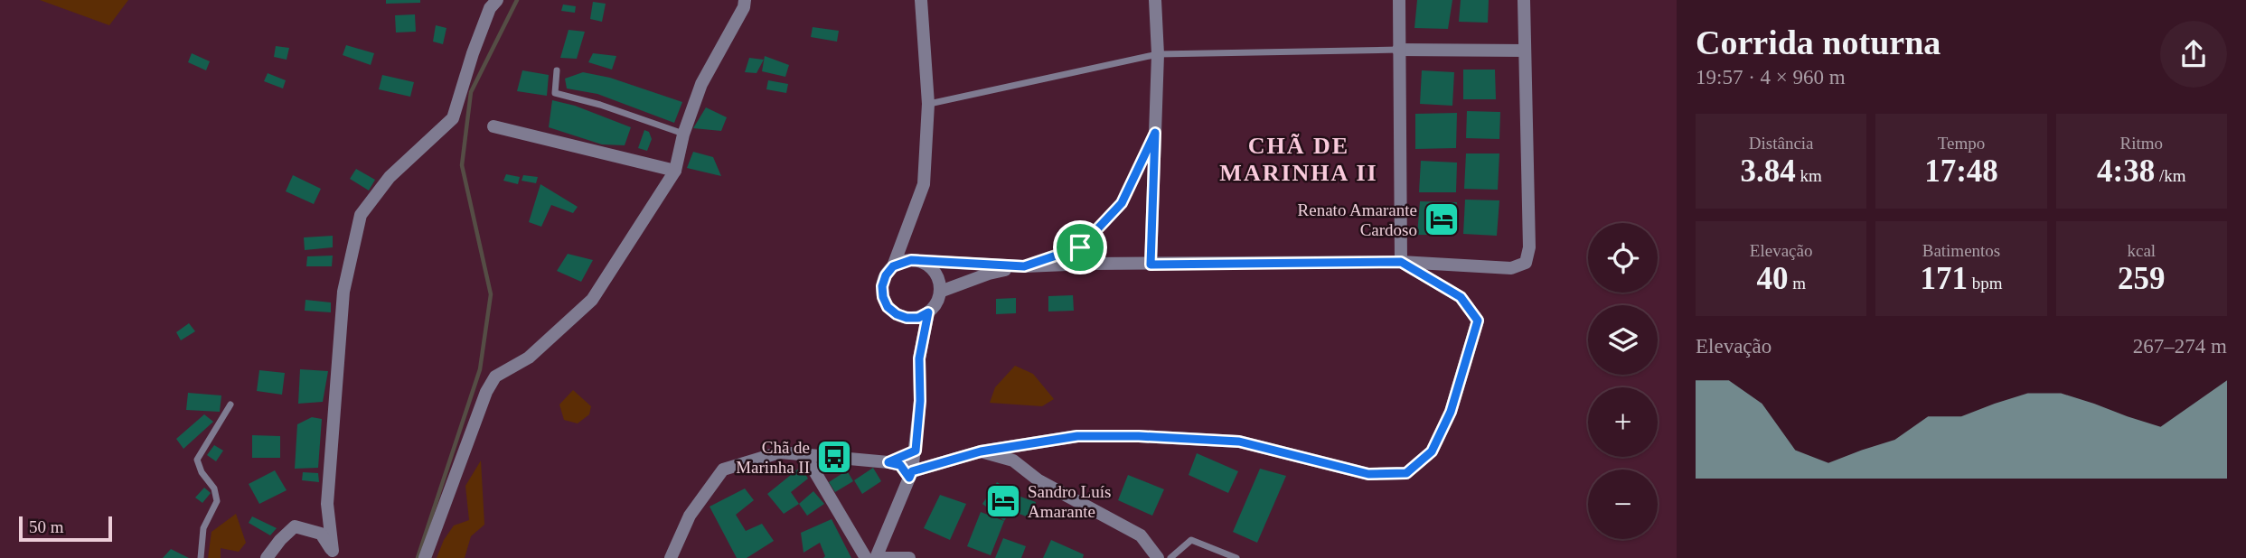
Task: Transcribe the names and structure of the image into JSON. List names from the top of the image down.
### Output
{
  "districts": ["CHÃ DE MARINHA II"],
  "places": {
    "hotel": ["Renato Amarante Cardoso", "Sandro Luís Amarante"],
    "bus stop": ["Chã de Marinha II"]
  },
  "scale_bar": "50 m",
  "page": {
    "heading": ["Corrida noturna", "19:57 · 4 × 960 m"],
    "stats": [
      ["Distância", "3.84 km"],
      ["Tempo", "17:48"],
      ["Ritmo", "4:38 /km"],
      ["Elevação", "40 m"],
      ["Batimentos", "171 bpm"],
      ["kcal", "259"]
    ],
    "map_buttons": ["+", "−"],
    "chart": ["Elevação", "267–274 m"],
    "scale": "50 m"
  }
}
